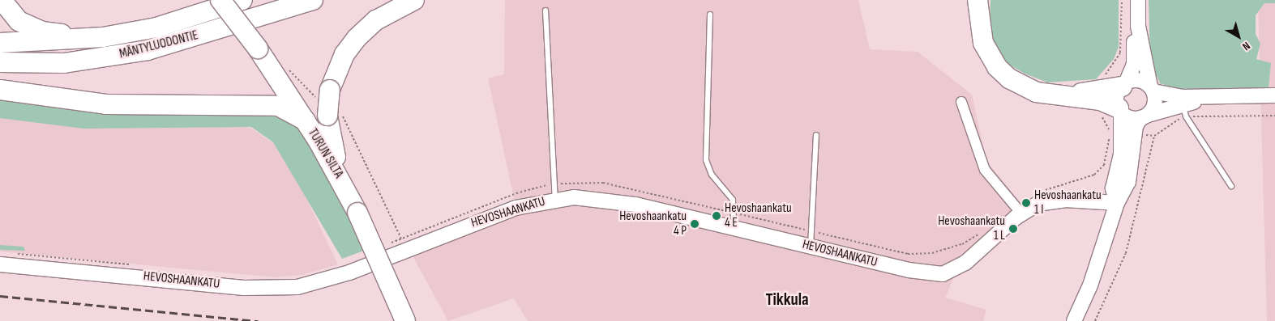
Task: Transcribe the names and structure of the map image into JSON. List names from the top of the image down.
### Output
{
  "streets": {
    "highway": ["MÄNTYLUODONTIE", "TURUN SILTA"],
    "street": ["HEVOSHAANKATU"]
  },
  "districts": ["Tikkula"],
  "places": [
    "Hevoshaankatu 1 I",
    "Hevoshaankatu 4 E",
    "Hevoshaankatu 4 P",
    "Hevoshaankatu 1 L"
  ],
  "north": "bottom right"
}
